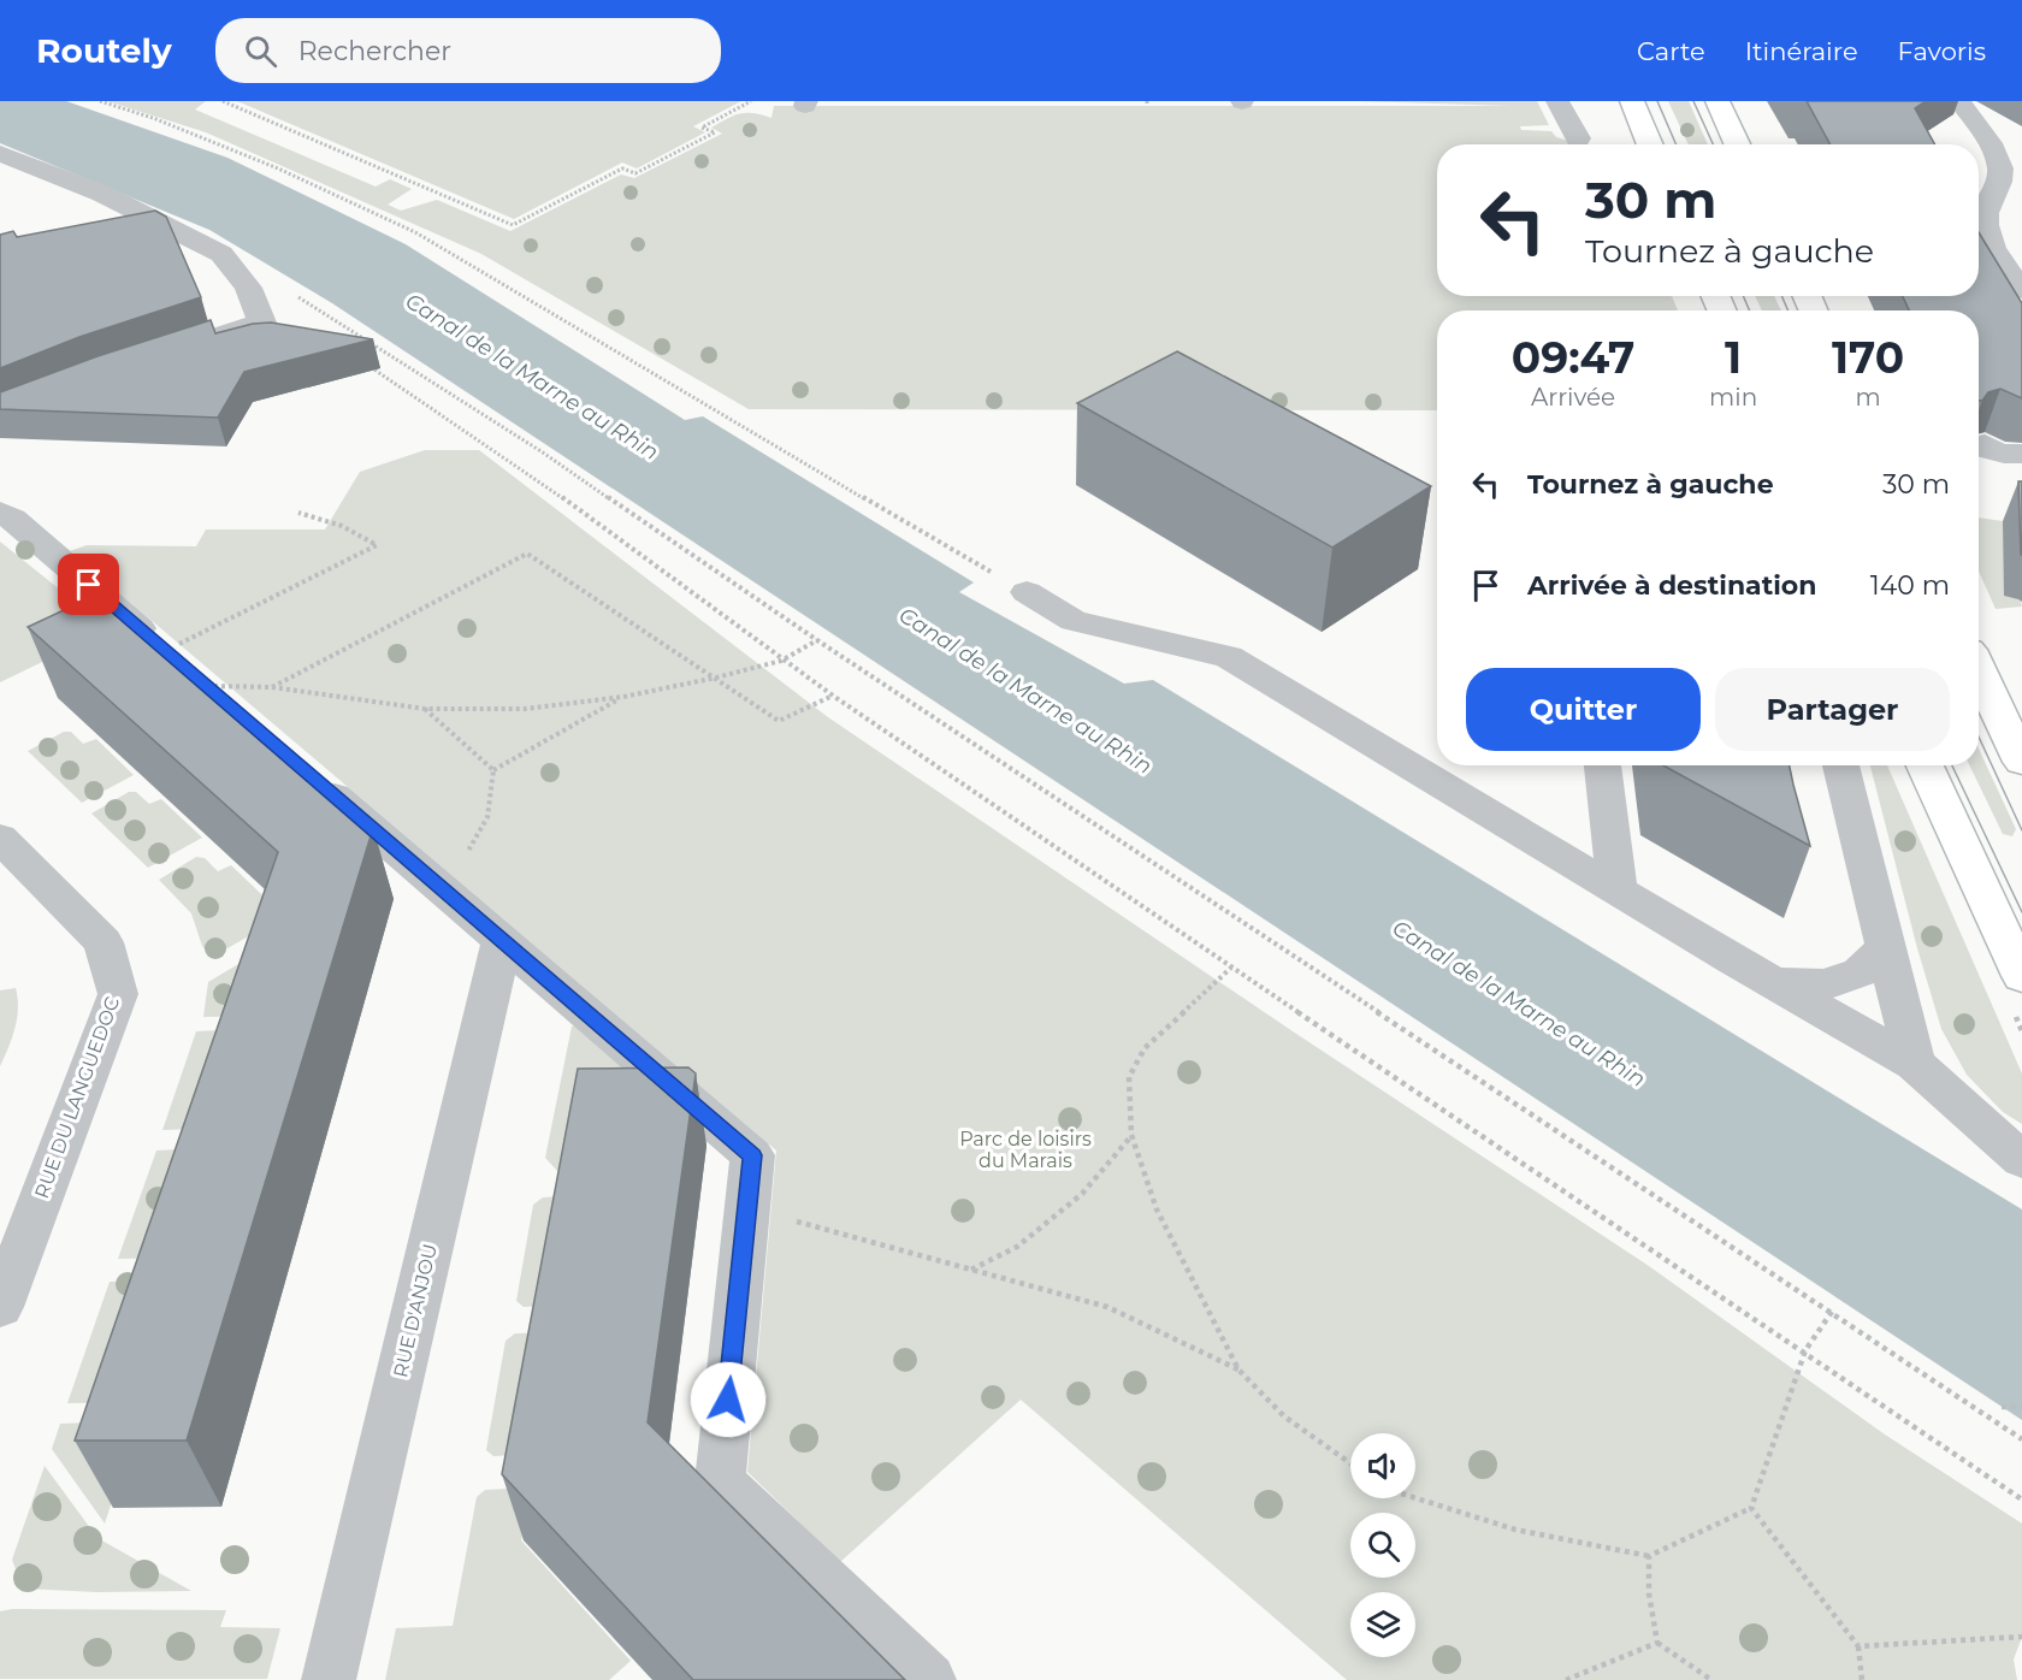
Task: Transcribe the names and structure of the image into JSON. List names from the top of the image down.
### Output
{
  "streets": {
    "street": ["RUE DU LANGUEDOC", "RUE D'ANJOU"]
  },
  "water": ["Canal de la Marne au Rhin"],
  "parks": ["Parc de loisirs du Marais"],
  "page": {
    "header": "Routely",
    "search": "Rechercher",
    "nav": ["Carte", "Itinéraire", "Favoris"],
    "turn": ["30 m", "Tournez à gauche"],
    "eta": [
      "09:47",
      "Arrivée",
      "1",
      "min",
      "170",
      "m"
    ],
    "list": [
      {
        "name": "Tournez à gauche",
        "value": "30 m"
      },
      {
        "name": "Arrivée à destination",
        "value": "140 m"
      }
    ],
    "buttons": ["Quitter", "Partager"]
  }
}
